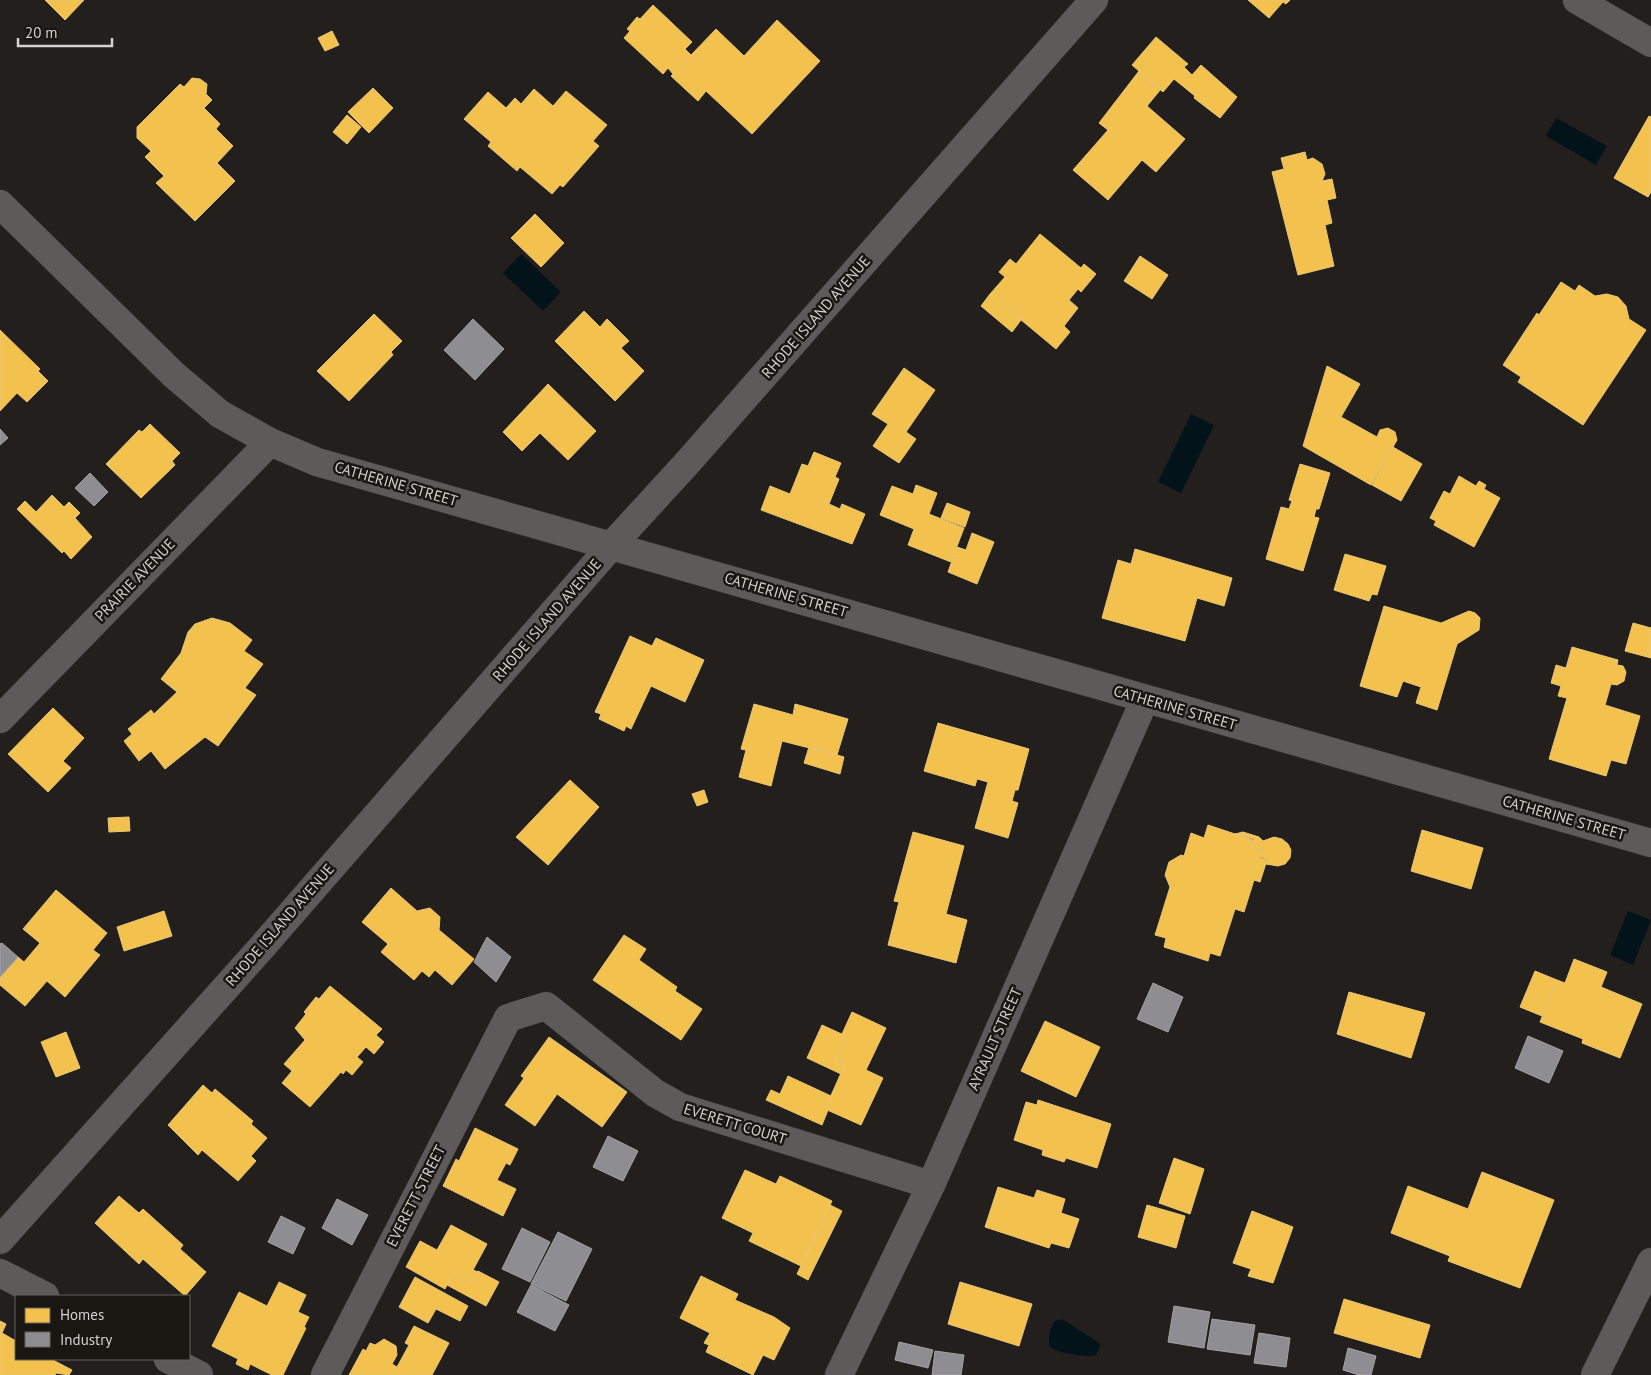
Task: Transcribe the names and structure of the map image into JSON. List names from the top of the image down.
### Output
{
  "streets": {
    "street": [
      "RHODE ISLAND AVENUE",
      "CATHERINE STREET",
      "PRAIRIE AVENUE",
      "AYRAULT STREET",
      "EVERETT COURT",
      "EVERETT STREET"
    ]
  },
  "crossings": [
    ["RHODE ISLAND AVENUE", "CATHERINE STREET"],
    ["CATHERINE STREET", "PRAIRIE AVENUE"],
    ["CATHERINE STREET", "AYRAULT STREET"],
    ["AYRAULT STREET", "EVERETT COURT"],
    ["EVERETT COURT", "EVERETT STREET"]
  ],
  "legend": ["Homes", "Industry"],
  "scale_bar": "20 m"
}
